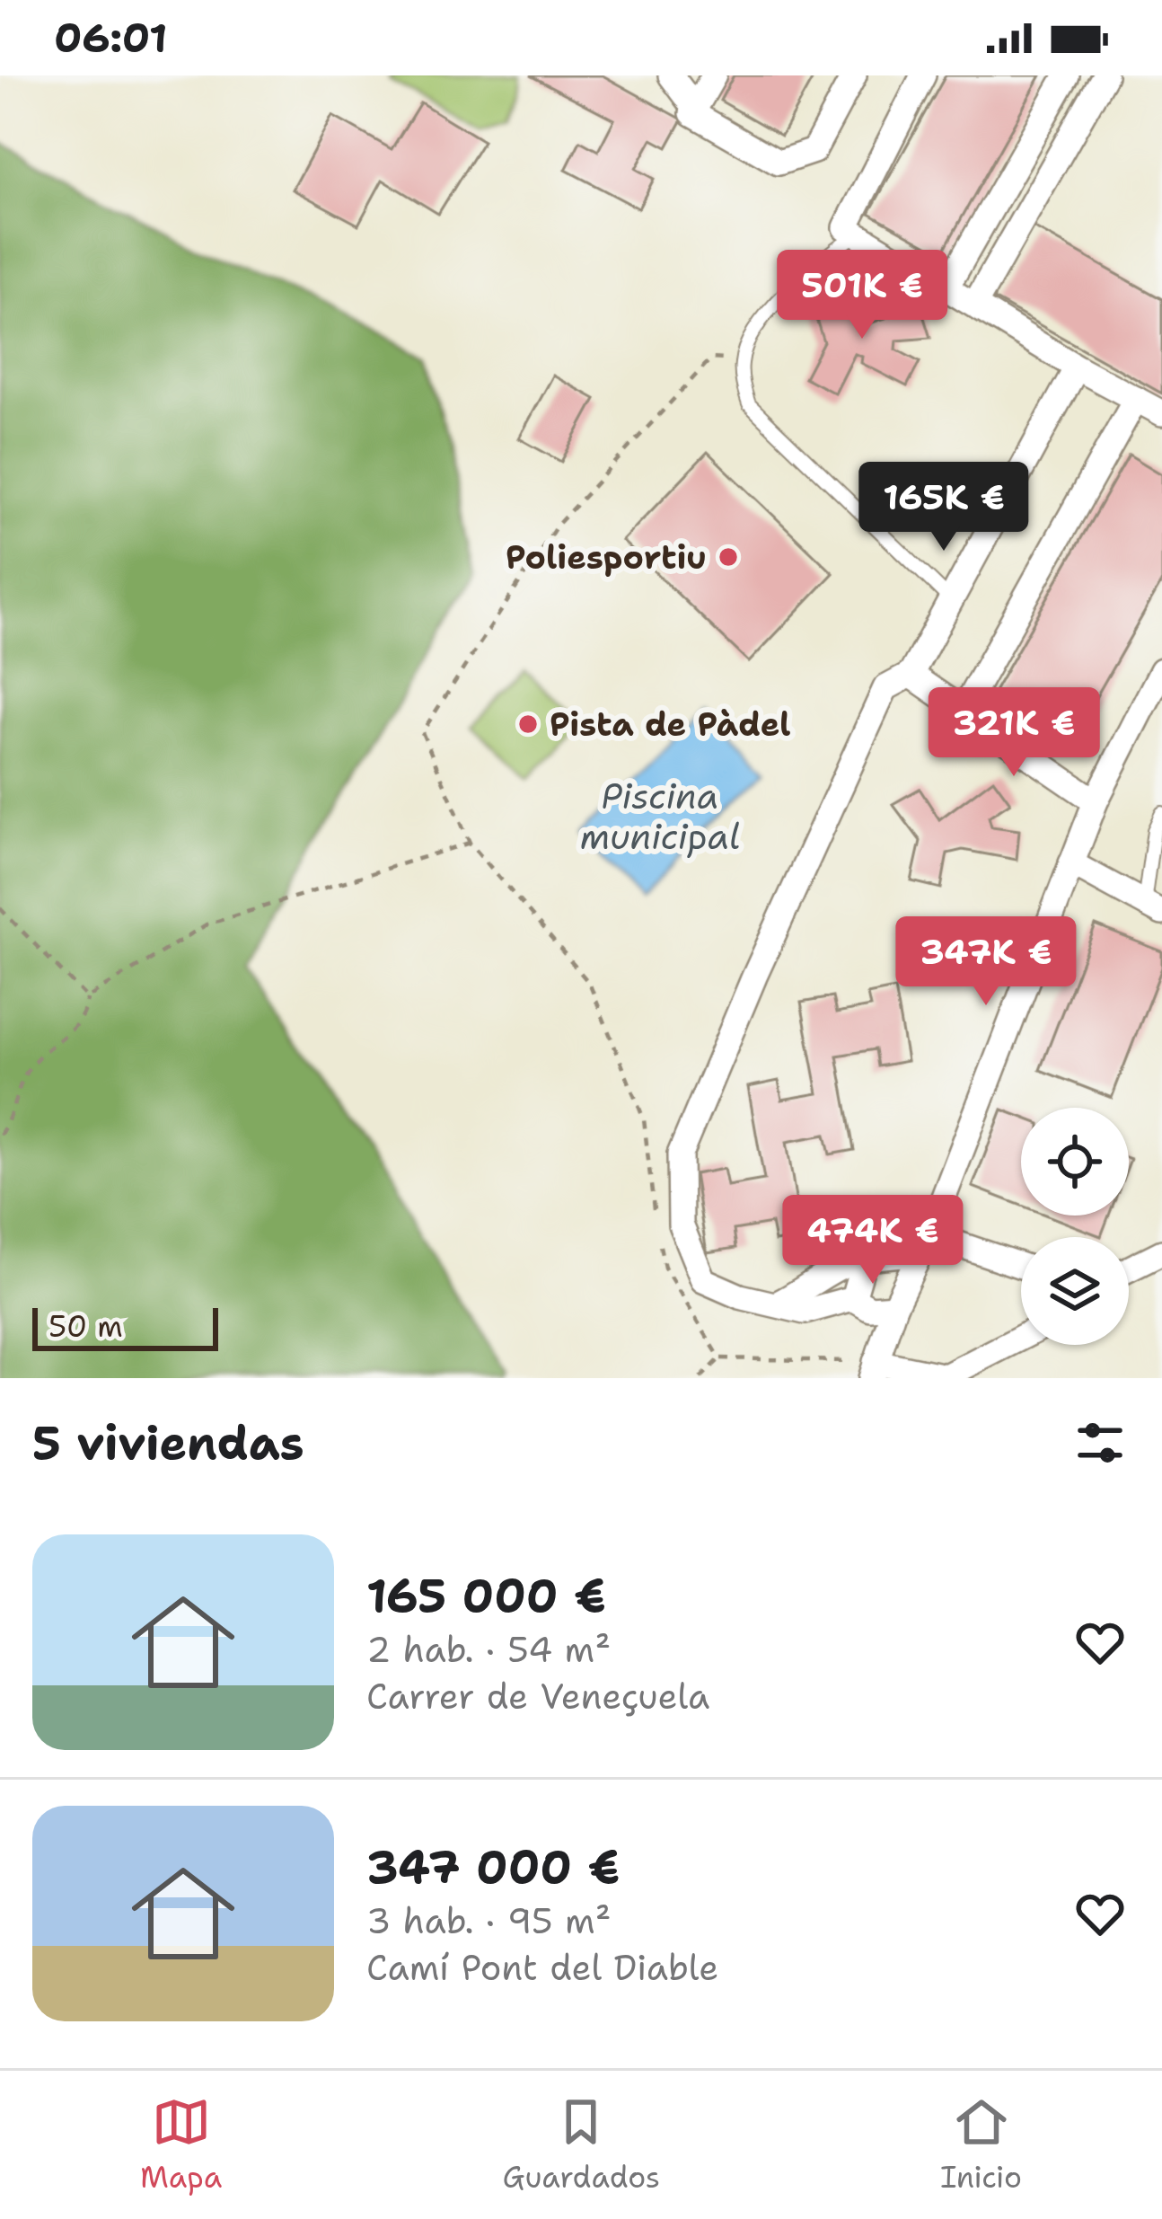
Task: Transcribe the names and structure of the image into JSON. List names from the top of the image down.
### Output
{
  "water": ["Piscina municipal"],
  "places": ["Poliesportiu", "Pista de Pàdel"],
  "scale_bar": "50 m",
  "page": {
    "status": "06:01",
    "price": [
      "501K €",
      "165K €",
      "321K €",
      "347K €",
      "474K €"
    ],
    "scale": "50 m",
    "heading": "5 viviendas",
    "list": [
      {
        "name": "165 000 €",
        "note": "2 hab. · 54 m² · Carrer de Veneçuela"
      },
      {
        "name": "347 000 €",
        "note": "3 hab. · 95 m² · Camí Pont del Diable"
      }
    ],
    "tabs": ["Mapa", "Guardados", "Inicio"]
  }
}
